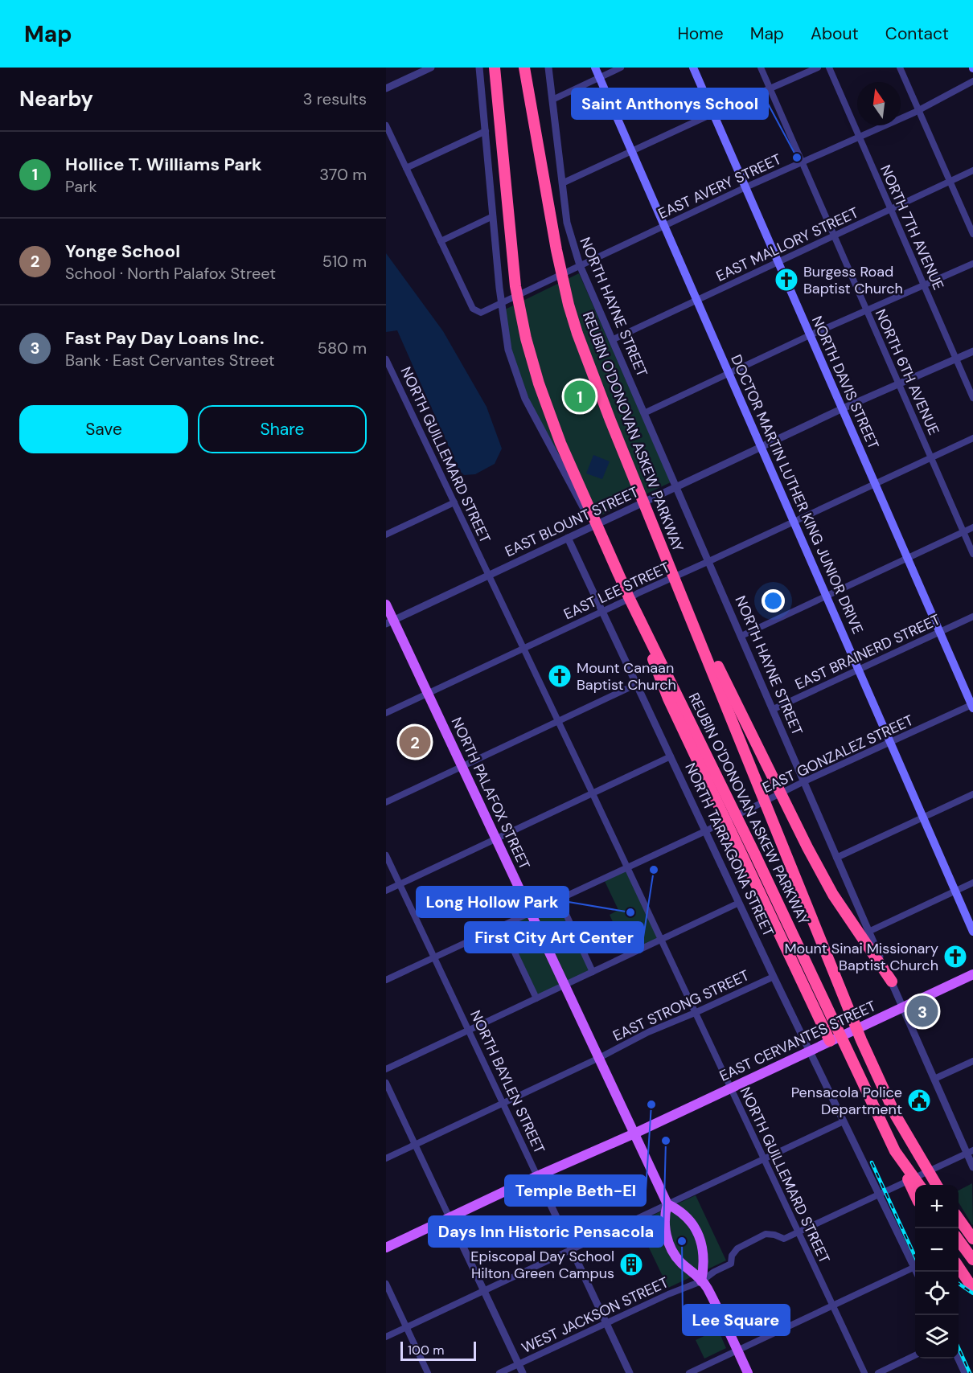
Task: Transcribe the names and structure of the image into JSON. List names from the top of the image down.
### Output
{
  "streets": {
    "highway": ["REUBIN O'DONOVAN ASKEW PARKWAY"],
    "main road": [
      "NORTH DAVIS STREET",
      "DOCTOR MARTIN LUTHER KING JUNIOR DRIVE",
      "NORTH PALAFOX STREET",
      "EAST CERVANTES STREET"
    ],
    "street": [
      "EAST AVERY STREET",
      "NORTH 7TH AVENUE",
      "EAST MALLORY STREET",
      "NORTH HAYNE STREET",
      "NORTH 6TH AVENUE",
      "NORTH GUILLEMARD STREET",
      "EAST BLOUNT STREET",
      "EAST LEE STREET",
      "EAST BRAINERD STREET",
      "EAST GONZALEZ STREET",
      "NORTH TARRAGONA STREET",
      "EAST STRONG STREET",
      "NORTH BAYLEN STREET",
      "WEST JACKSON STREET"
    ]
  },
  "crossings": [
    ["EAST AVERY STREET", "NORTH 7TH AVENUE"],
    ["EAST AVERY STREET", "NORTH HAYNE STREET"],
    ["EAST AVERY STREET", "NORTH 6TH AVENUE"],
    ["EAST AVERY STREET", "NORTH DAVIS STREET"],
    ["EAST AVERY STREET", "DOCTOR MARTIN LUTHER KING JUNIOR DRIVE"],
    ["NORTH 7TH AVENUE", "EAST MALLORY STREET"],
    ["NORTH 7TH AVENUE", "EAST BLOUNT STREET"],
    ["EAST MALLORY STREET", "NORTH HAYNE STREET"],
    ["EAST MALLORY STREET", "NORTH 6TH AVENUE"],
    ["EAST MALLORY STREET", "NORTH DAVIS STREET"],
    ["EAST MALLORY STREET", "DOCTOR MARTIN LUTHER KING JUNIOR DRIVE"],
    ["NORTH HAYNE STREET", "EAST BLOUNT STREET"],
    ["NORTH HAYNE STREET", "EAST LEE STREET"],
    ["NORTH HAYNE STREET", "EAST BRAINERD STREET"],
    ["NORTH HAYNE STREET", "EAST GONZALEZ STREET"],
    ["NORTH HAYNE STREET", "EAST CERVANTES STREET"],
    ["NORTH HAYNE STREET", "WEST JACKSON STREET"],
    ["NORTH 6TH AVENUE", "EAST BLOUNT STREET"],
    ["NORTH 6TH AVENUE", "EAST LEE STREET"],
    ["NORTH DAVIS STREET", "EAST BLOUNT STREET"],
    ["NORTH DAVIS STREET", "EAST LEE STREET"],
    ["NORTH DAVIS STREET", "EAST BRAINERD STREET"],
    ["NORTH DAVIS STREET", "EAST GONZALEZ STREET"],
    ["REUBIN O'DONOVAN ASKEW PARKWAY", "EAST LEE STREET"],
    ["NORTH GUILLEMARD STREET", "EAST BLOUNT STREET"],
    ["NORTH GUILLEMARD STREET", "EAST LEE STREET"],
    ["NORTH GUILLEMARD STREET", "EAST GONZALEZ STREET"],
    ["NORTH GUILLEMARD STREET", "EAST STRONG STREET"],
    ["NORTH GUILLEMARD STREET", "WEST JACKSON STREET"],
    ["DOCTOR MARTIN LUTHER KING JUNIOR DRIVE", "EAST BLOUNT STREET"],
    ["DOCTOR MARTIN LUTHER KING JUNIOR DRIVE", "EAST LEE STREET"],
    ["DOCTOR MARTIN LUTHER KING JUNIOR DRIVE", "EAST BRAINERD STREET"],
    ["DOCTOR MARTIN LUTHER KING JUNIOR DRIVE", "EAST GONZALEZ STREET"],
    ["EAST BLOUNT STREET", "NORTH PALAFOX STREET"],
    ["EAST BLOUNT STREET", "NORTH TARRAGONA STREET"],
    ["EAST LEE STREET", "NORTH PALAFOX STREET"],
    ["EAST LEE STREET", "NORTH TARRAGONA STREET"],
    ["EAST GONZALEZ STREET", "NORTH PALAFOX STREET"],
    ["EAST GONZALEZ STREET", "NORTH TARRAGONA STREET"],
    ["EAST GONZALEZ STREET", "NORTH BAYLEN STREET"],
    ["NORTH PALAFOX STREET", "EAST STRONG STREET"],
    ["NORTH PALAFOX STREET", "EAST CERVANTES STREET"],
    ["NORTH PALAFOX STREET", "WEST JACKSON STREET"],
    ["NORTH TARRAGONA STREET", "EAST STRONG STREET"],
    ["NORTH TARRAGONA STREET", "WEST JACKSON STREET"],
    ["EAST STRONG STREET", "NORTH BAYLEN STREET"],
    ["EAST CERVANTES STREET", "NORTH BAYLEN STREET"],
    ["NORTH BAYLEN STREET", "WEST JACKSON STREET"]
  ],
  "places": {
    "other": [
      "Saint Anthonys School",
      "First City Art Center",
      "Long Hollow Park",
      "Temple Beth-El",
      "Days Inn Historic Pensacola",
      "Lee Square"
    ],
    "church": ["Burgess Road Baptist Church", "Mount Canaan Baptist Church", "Mount Sinai Missionary Baptist Church"],
    "public building": ["Pensacola Police Department"],
    "building": ["Episcopal Day School Hilton Green Campus"]
  },
  "scale_bar": "100 m",
  "north": "top",
  "page": {
    "header": "Map",
    "nav": [
      "Home",
      "Map",
      "About",
      "Contact"
    ],
    "heading": ["Nearby", "3 results"],
    "list": [
      {
        "mark": "1",
        "name": "Hollice T. Williams Park",
        "note": "Park",
        "value": "370 m"
      },
      {
        "mark": "2",
        "name": "Yonge School",
        "note": "School · North Palafox Street",
        "value": "510 m"
      },
      {
        "mark": "3",
        "name": "Fast Pay Day Loans Inc.",
        "note": "Bank · East Cervantes Street",
        "value": "580 m"
      }
    ],
    "pins": ["1", "2", "3"],
    "buttons": ["Save", "Share"],
    "map_buttons": ["+", "−"],
    "scale": "100 m"
  }
}
